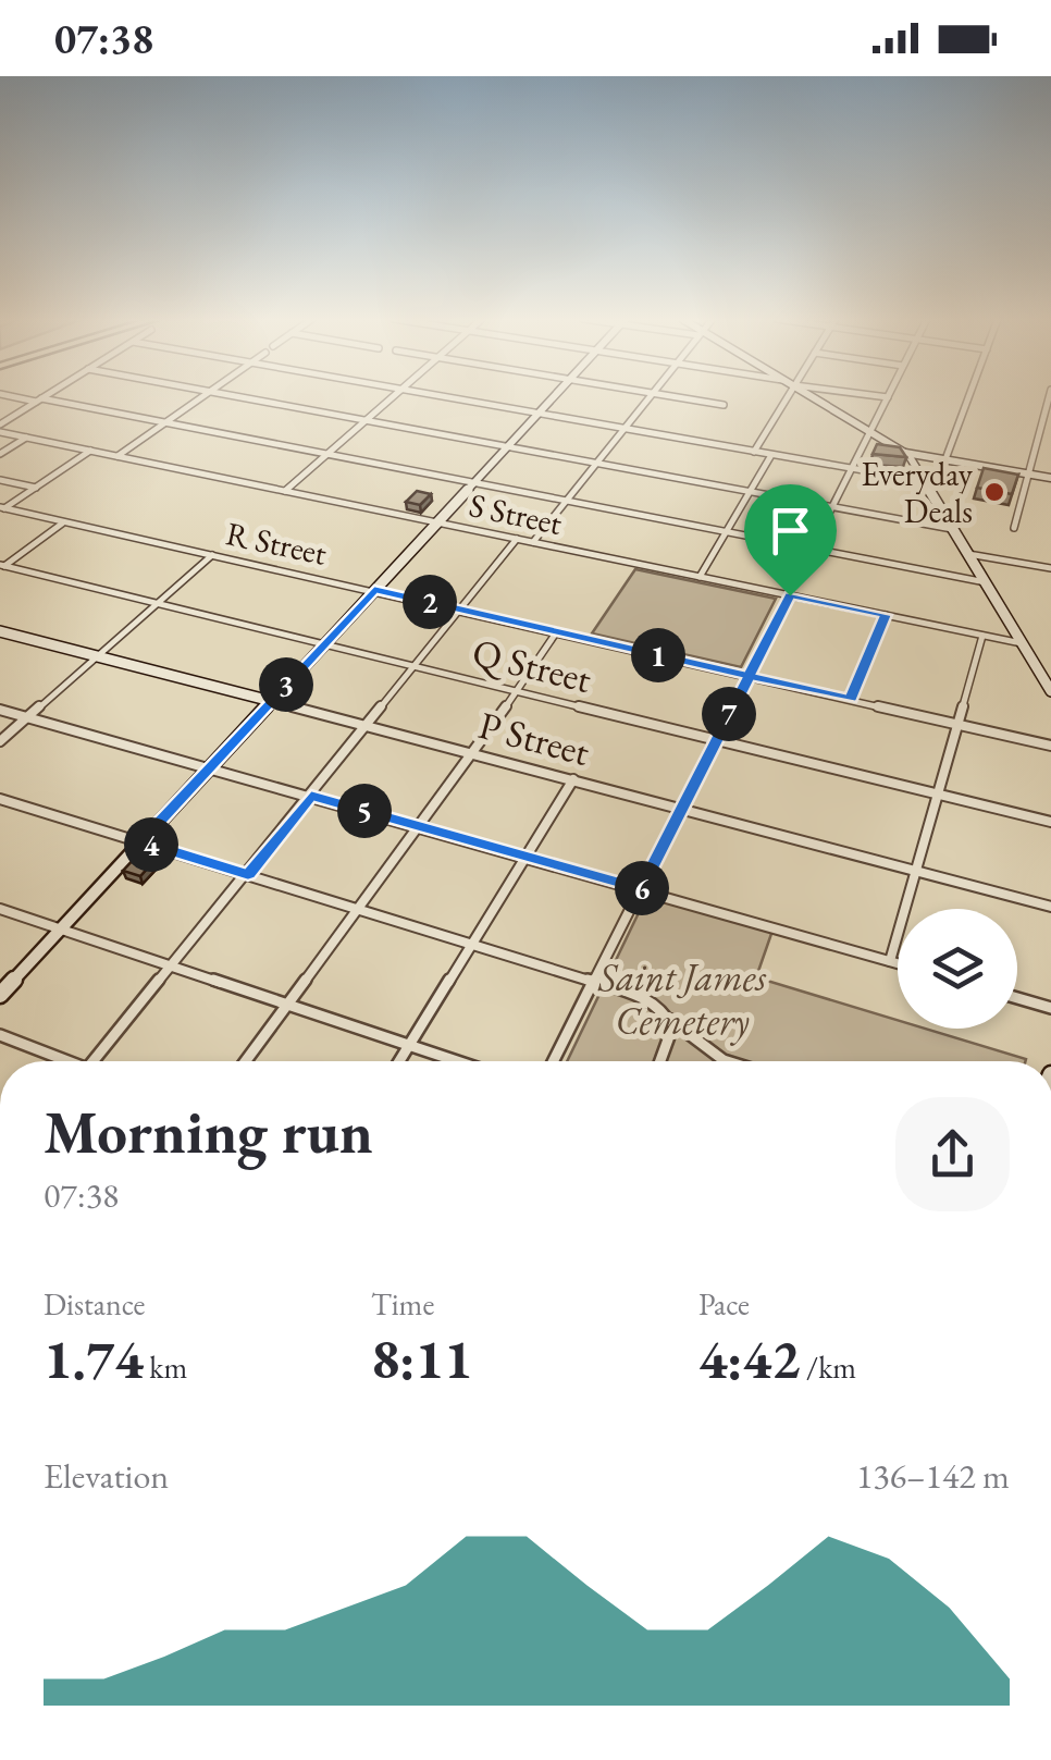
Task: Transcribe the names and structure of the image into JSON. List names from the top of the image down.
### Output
{
  "streets": {
    "street": [
      "S Street",
      "R Street",
      "Q Street",
      "P Street"
    ]
  },
  "parks": ["Saint James Cemetery"],
  "places": ["Everyday Deals"],
  "page": {
    "status": "07:38",
    "pins": [
      "2",
      "1",
      "3",
      "7",
      "5",
      "4",
      "6"
    ],
    "heading": ["Morning run", "07:38"],
    "stats": [
      ["Distance", "1.74 km"],
      ["Time", "8:11"],
      ["Pace", "4:42 /km"]
    ],
    "chart": ["Elevation", "136–142 m"]
  }
}
